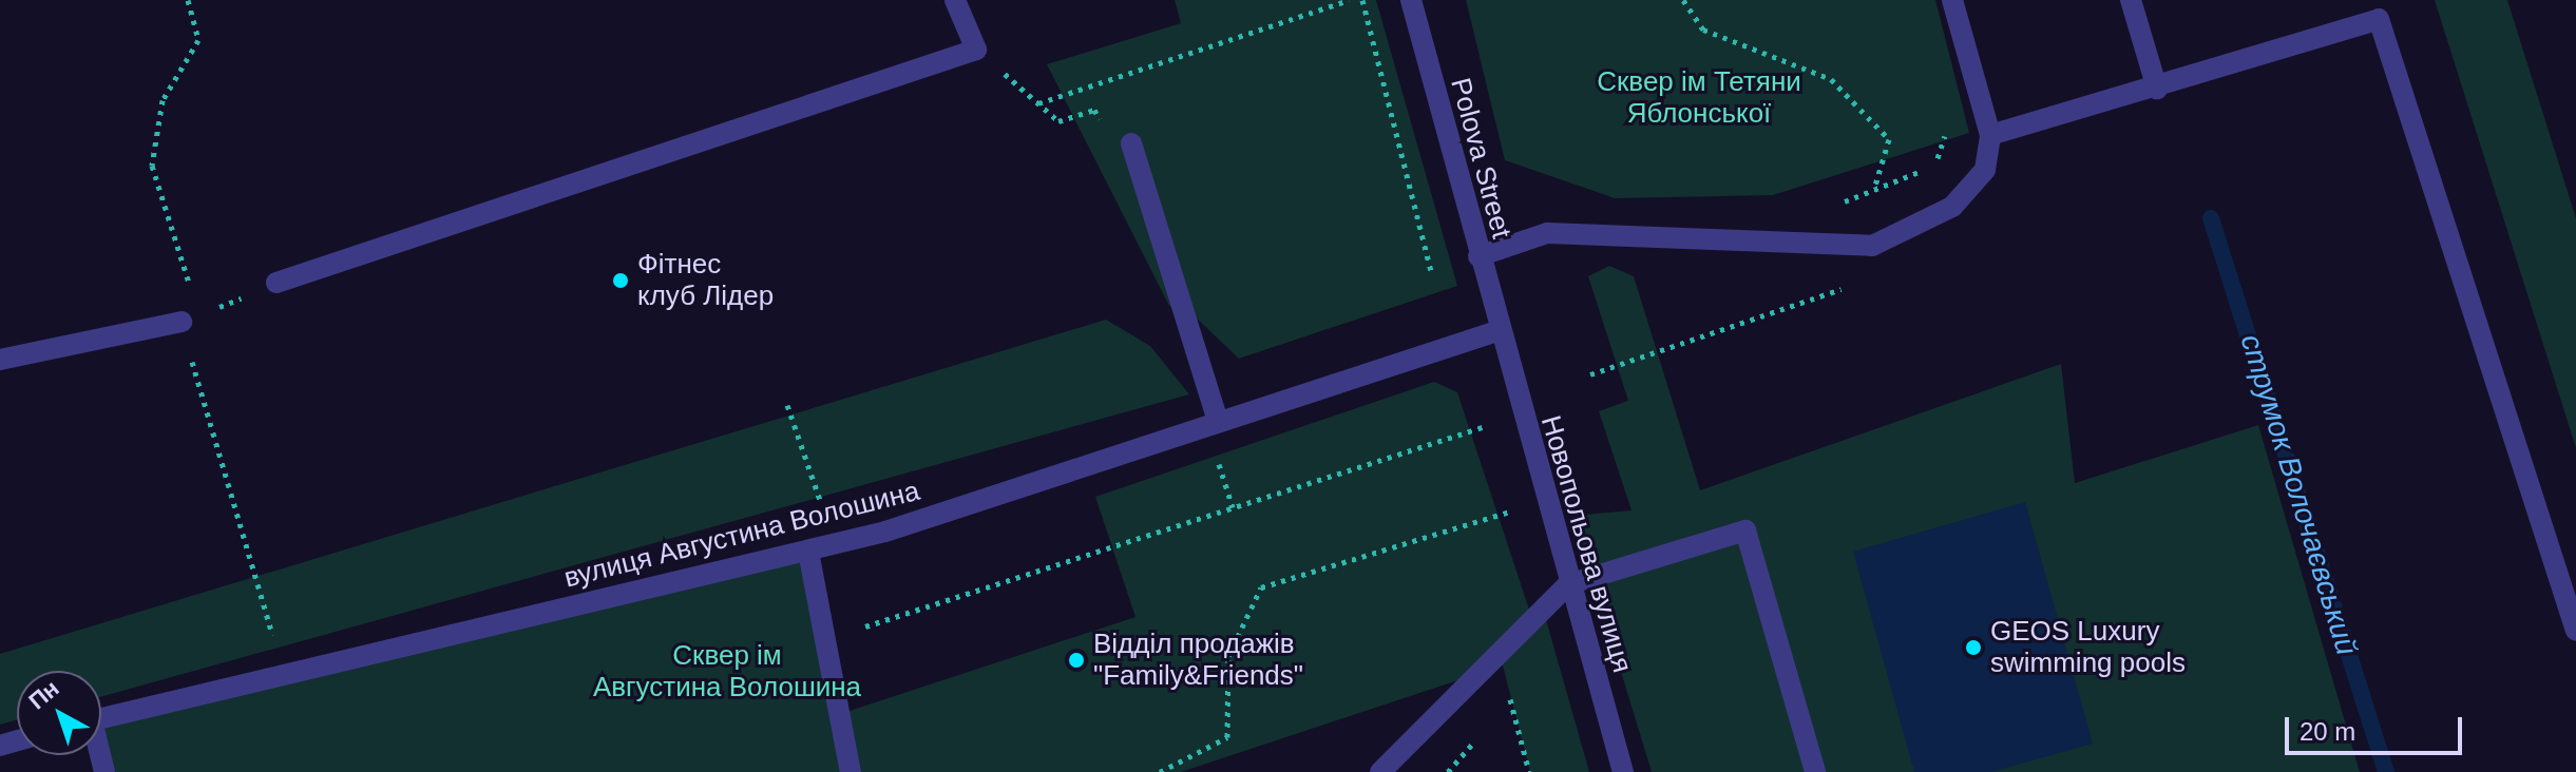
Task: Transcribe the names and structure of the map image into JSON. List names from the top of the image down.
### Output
{
  "streets": {
    "street": ["Polova Street", "вулиця Августина Волошина", "Новопольова вулиця"]
  },
  "crossings": [
    ["Polova Street", "вулиця Августина Волошина"],
    ["Polova Street", "Новопольова вулиця"],
    ["вулиця Августина Волошина", "Новопольова вулиця"]
  ],
  "water": ["струмок Волочаєвський"],
  "parks": ["Сквер ім Тетяни Яблонської", "Сквер ім Августина Волошина"],
  "places": ["Фітнес клуб Лідер", "GEOS Luxury swimming pools", "Відділ продажів \"Family&Friends\""],
  "scale_bar": "20 m",
  "north": "top left"
}
